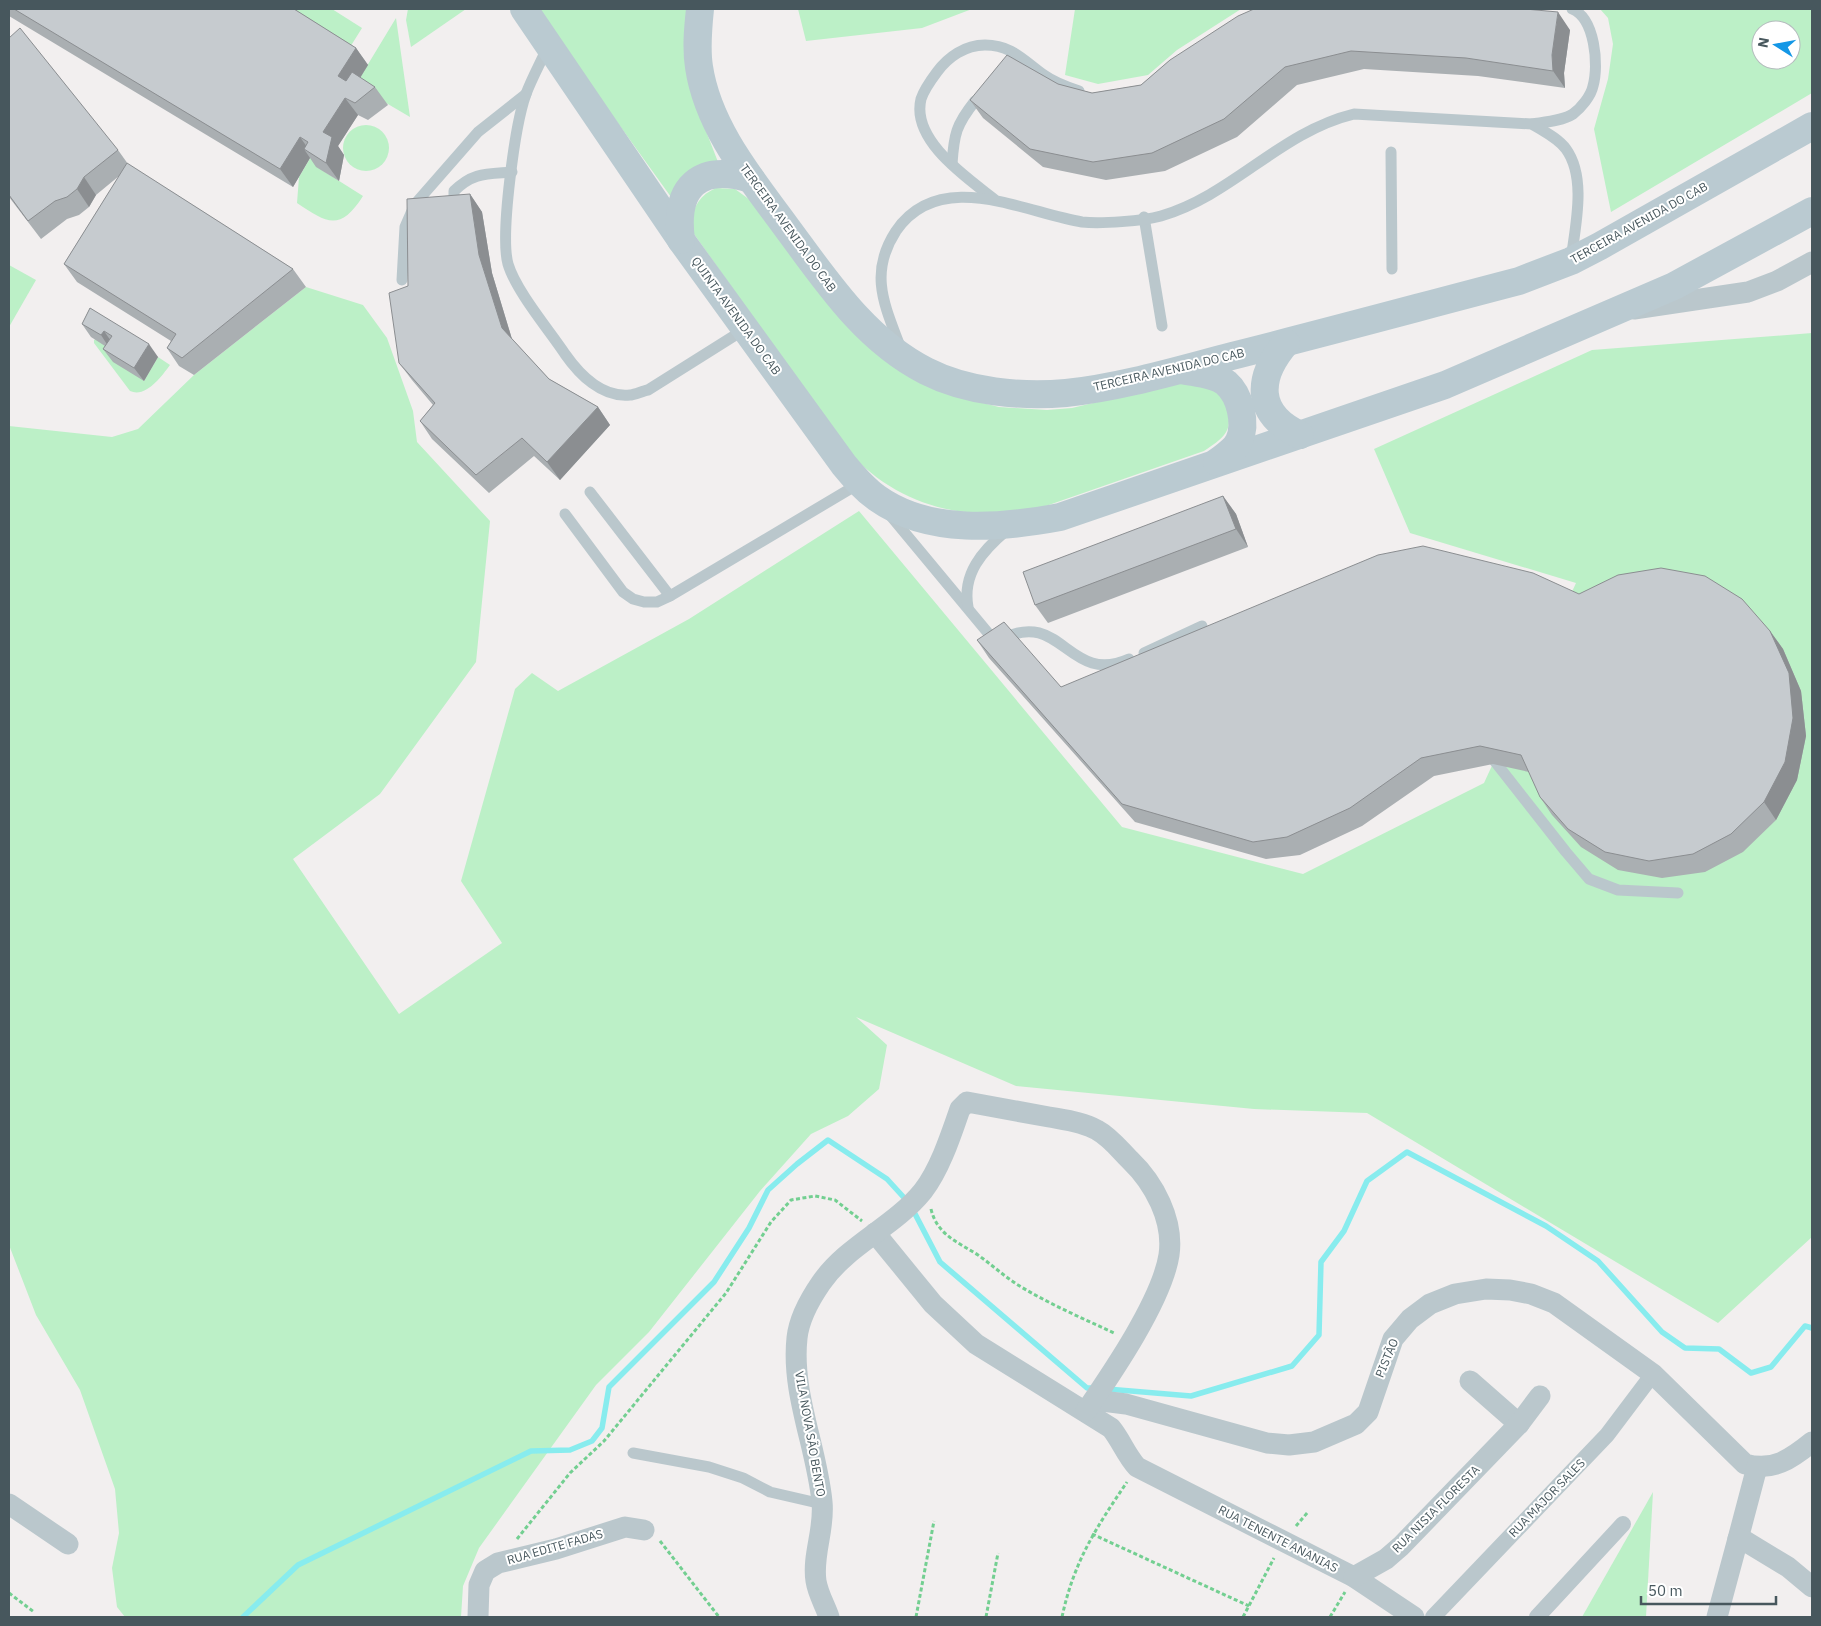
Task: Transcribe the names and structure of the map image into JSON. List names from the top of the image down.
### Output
{
  "streets": {
    "main road": ["TERCEIRA AVENIDA DO CAB", "QUINTA AVENIDA DO CAB"],
    "street": [
      "PISTÃO",
      "VILA NOVA SÃO BENTO",
      "RUA MAJOR SALES",
      "RUA NISIA FLORESTA",
      "RUA TENENTE ANANIAS",
      "RUA EDITE FADAS"
    ]
  },
  "crossings": [
    ["PISTÃO", "RUA MAJOR SALES"],
    ["RUA NISIA FLORESTA", "RUA TENENTE ANANIAS"]
  ],
  "scale_bar": "50 m",
  "north": "left"
}
